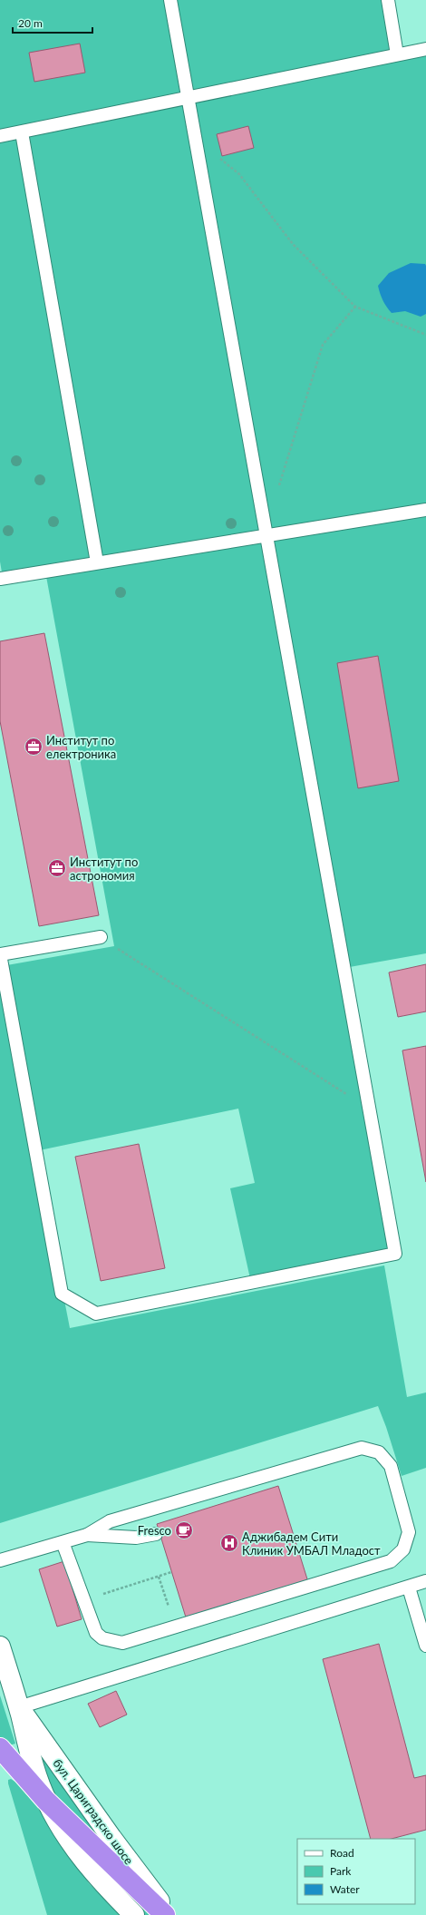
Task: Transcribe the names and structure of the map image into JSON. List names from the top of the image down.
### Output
{
  "streets": {
    "street": ["бул. Цариградско шосе"]
  },
  "places": {
    "office": ["Институт по електроника", "Институт по астрономия"],
    "cafe": ["Fresco"],
    "hospital": ["Аджибадем Сити Клиник УМБАЛ Младост"]
  },
  "legend": ["Road", "Park", "Water"],
  "scale_bar": "20 m"
}
